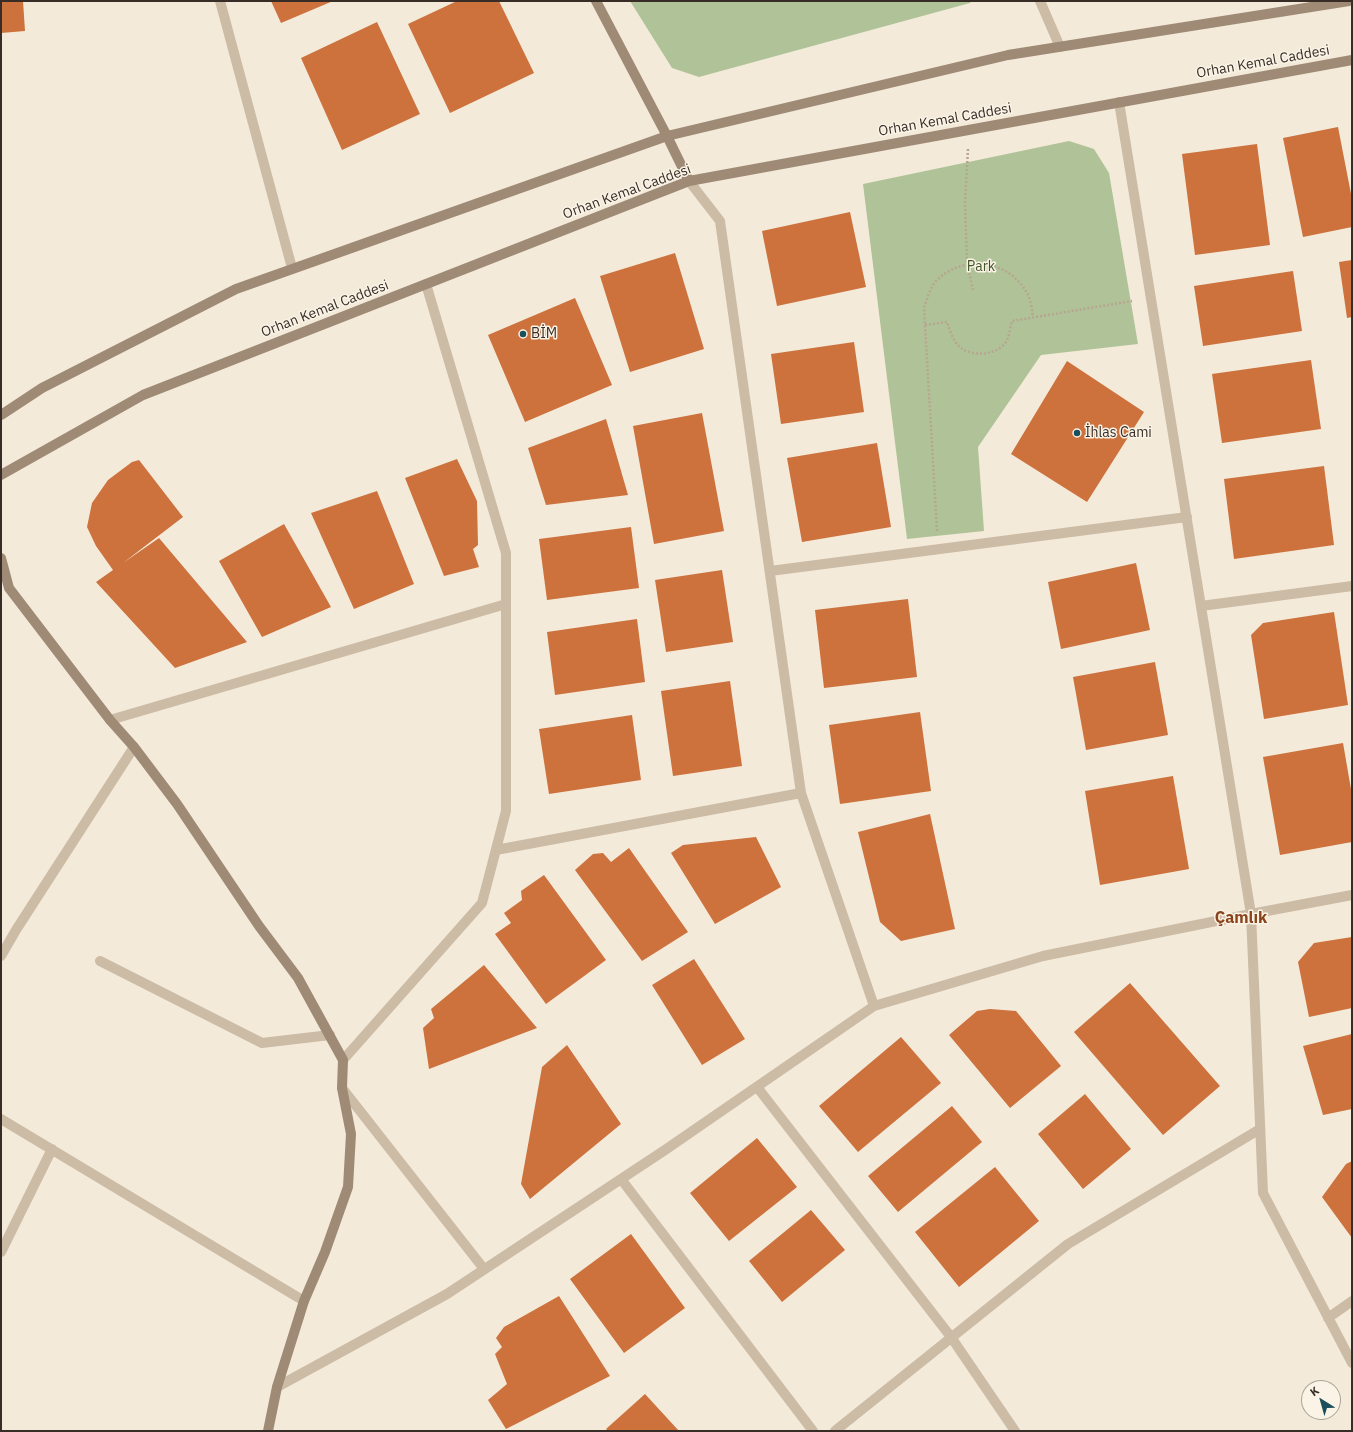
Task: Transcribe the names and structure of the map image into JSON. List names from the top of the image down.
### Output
{
  "streets": {
    "main road": ["Orhan Kemal Caddesi"]
  },
  "districts": ["Çamlık"],
  "parks": ["Park"],
  "places": ["BİM", "İhlas Cami"],
  "north": "top left"
}
